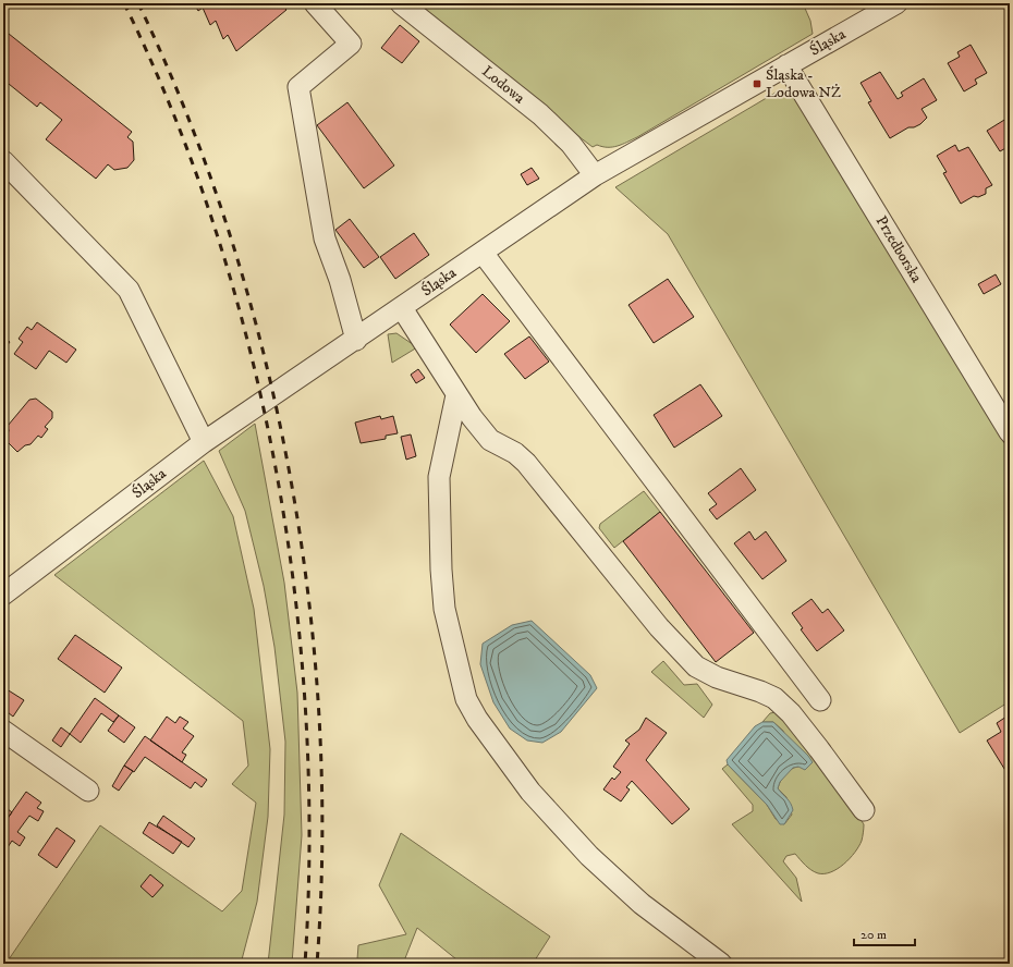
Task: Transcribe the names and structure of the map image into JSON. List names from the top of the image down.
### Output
{
  "streets": {
    "street": ["Śląska", "Lodowa", "Przedborska"]
  },
  "crossings": [
    ["Śląska", "Lodowa"],
    ["Śląska", "Przedborska"]
  ],
  "places": {
    "transit": ["Śląska - Lodowa NŻ"]
  },
  "scale_bar": "20 m"
}
